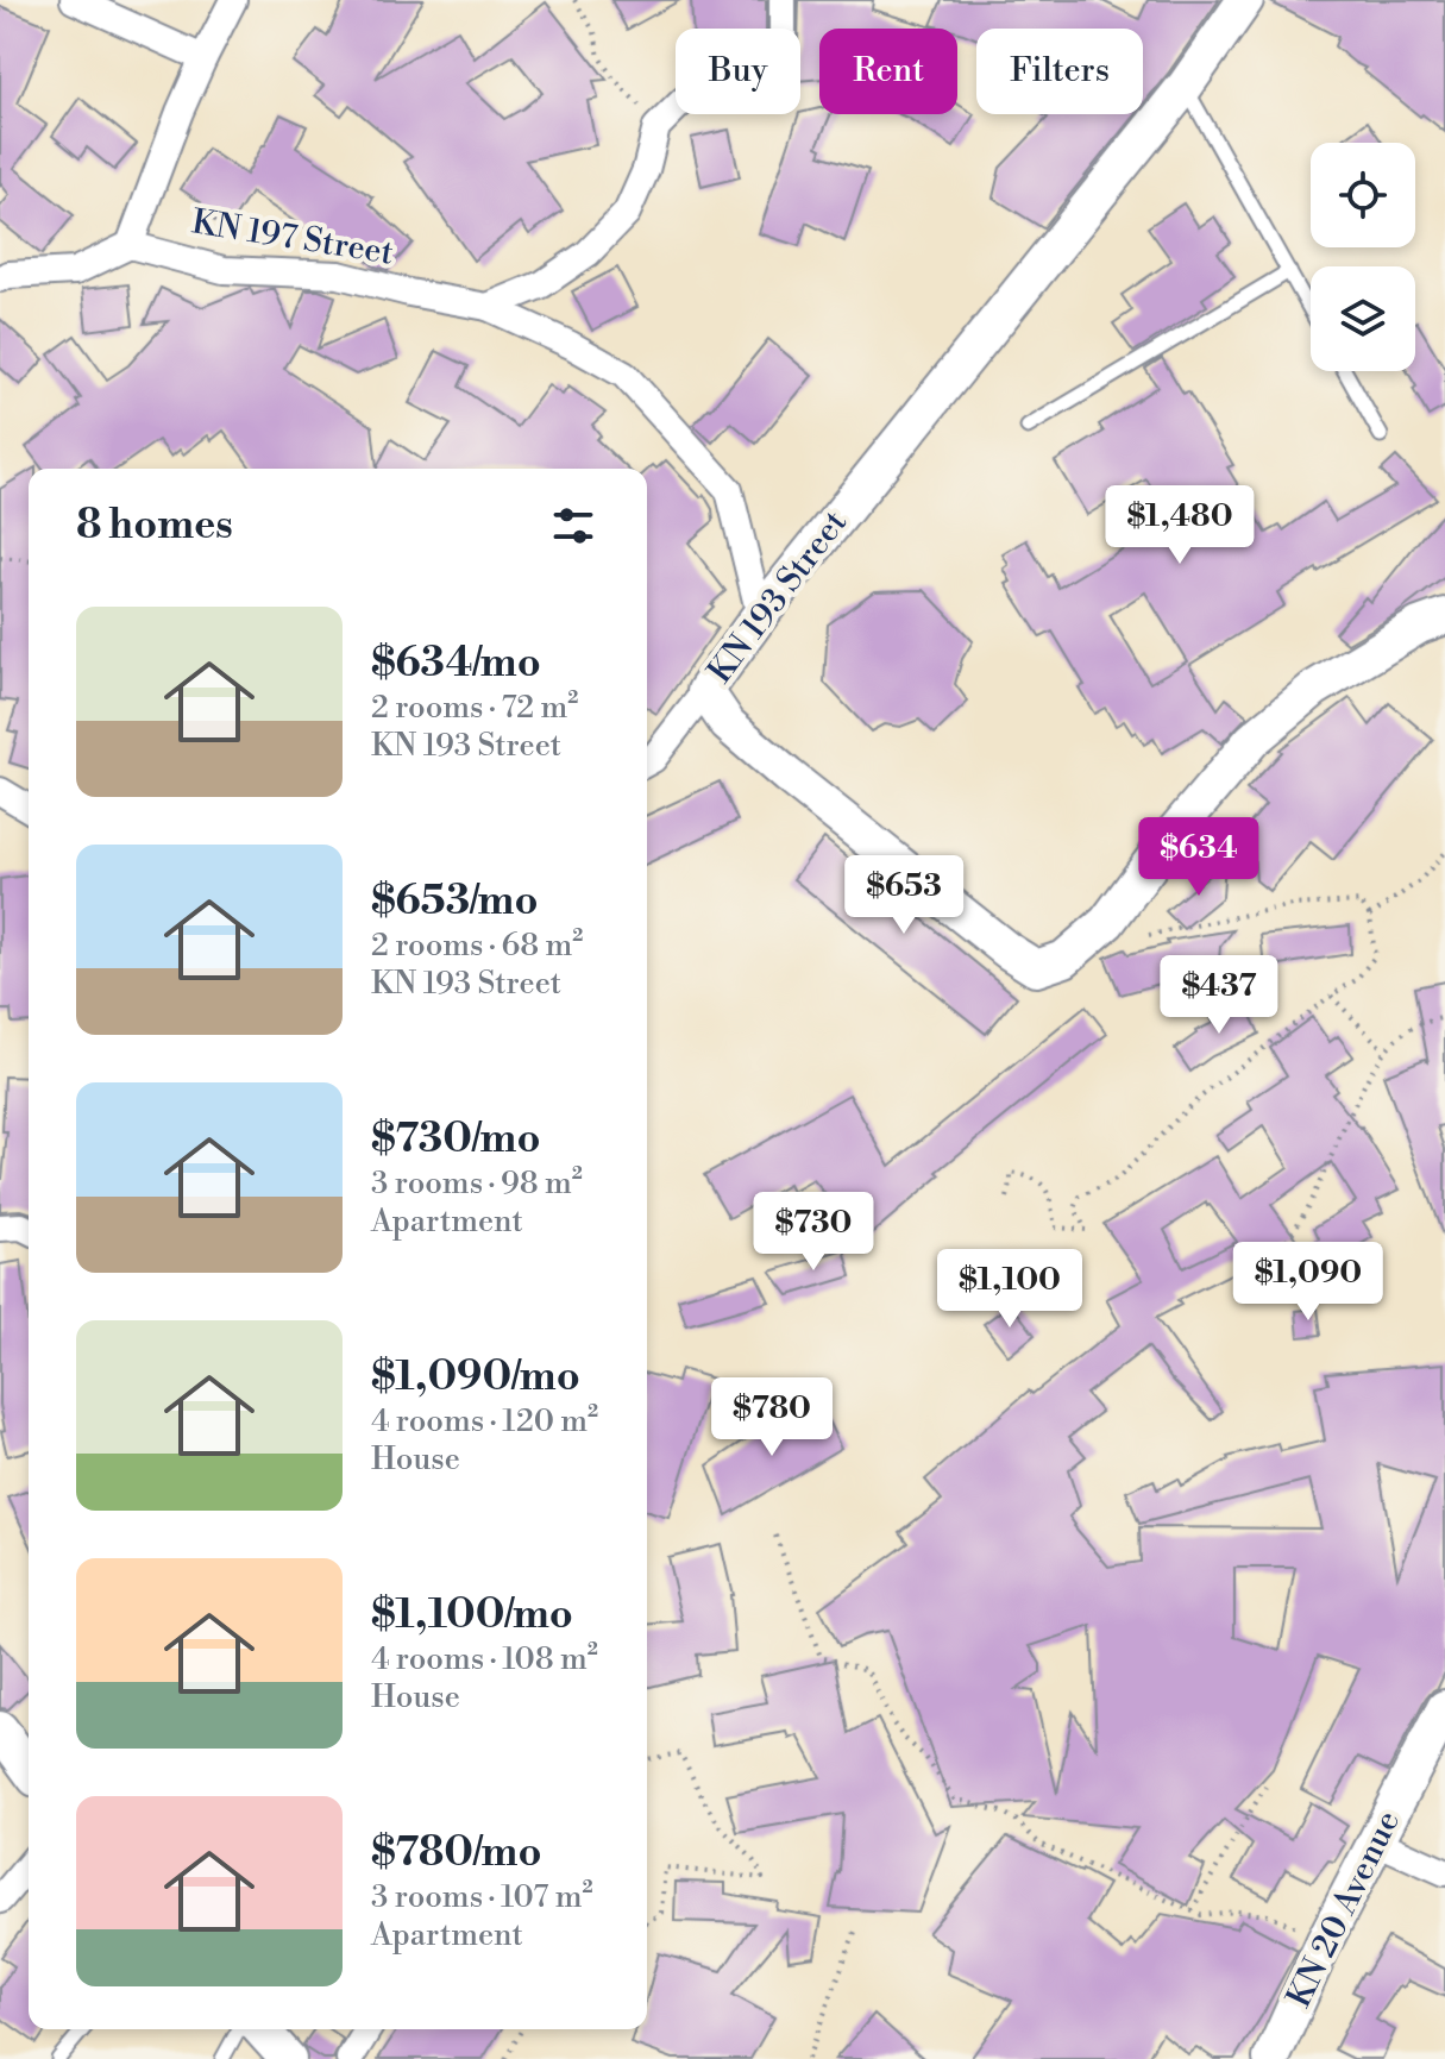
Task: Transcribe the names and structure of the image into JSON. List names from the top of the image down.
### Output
{
  "streets": {
    "street": ["KN 197 Street", "KN 193 Street", "KN 20 Avenue"]
  },
  "crossings": [
    ["KN 197 Street", "KN 193 Street"]
  ],
  "page": {
    "chip": ["Buy", "Rent", "Filters"],
    "heading": "8 homes",
    "price": [
      "$1,480",
      "$634",
      "$653",
      "$437",
      "$730",
      "$1,090",
      "$1,100",
      "$780"
    ],
    "list": [
      {
        "name": "$634/mo",
        "note": "2 rooms · 72 m² · KN 193 Street"
      },
      {
        "name": "$653/mo",
        "note": "2 rooms · 68 m² · KN 193 Street"
      },
      {
        "name": "$730/mo",
        "note": "3 rooms · 98 m² · Apartment"
      },
      {
        "name": "$1,090/mo",
        "note": "4 rooms · 120 m² · House"
      },
      {
        "name": "$1,100/mo",
        "note": "4 rooms · 108 m² · House"
      },
      {
        "name": "$780/mo",
        "note": "3 rooms · 107 m² · Apartment"
      }
    ]
  }
}
